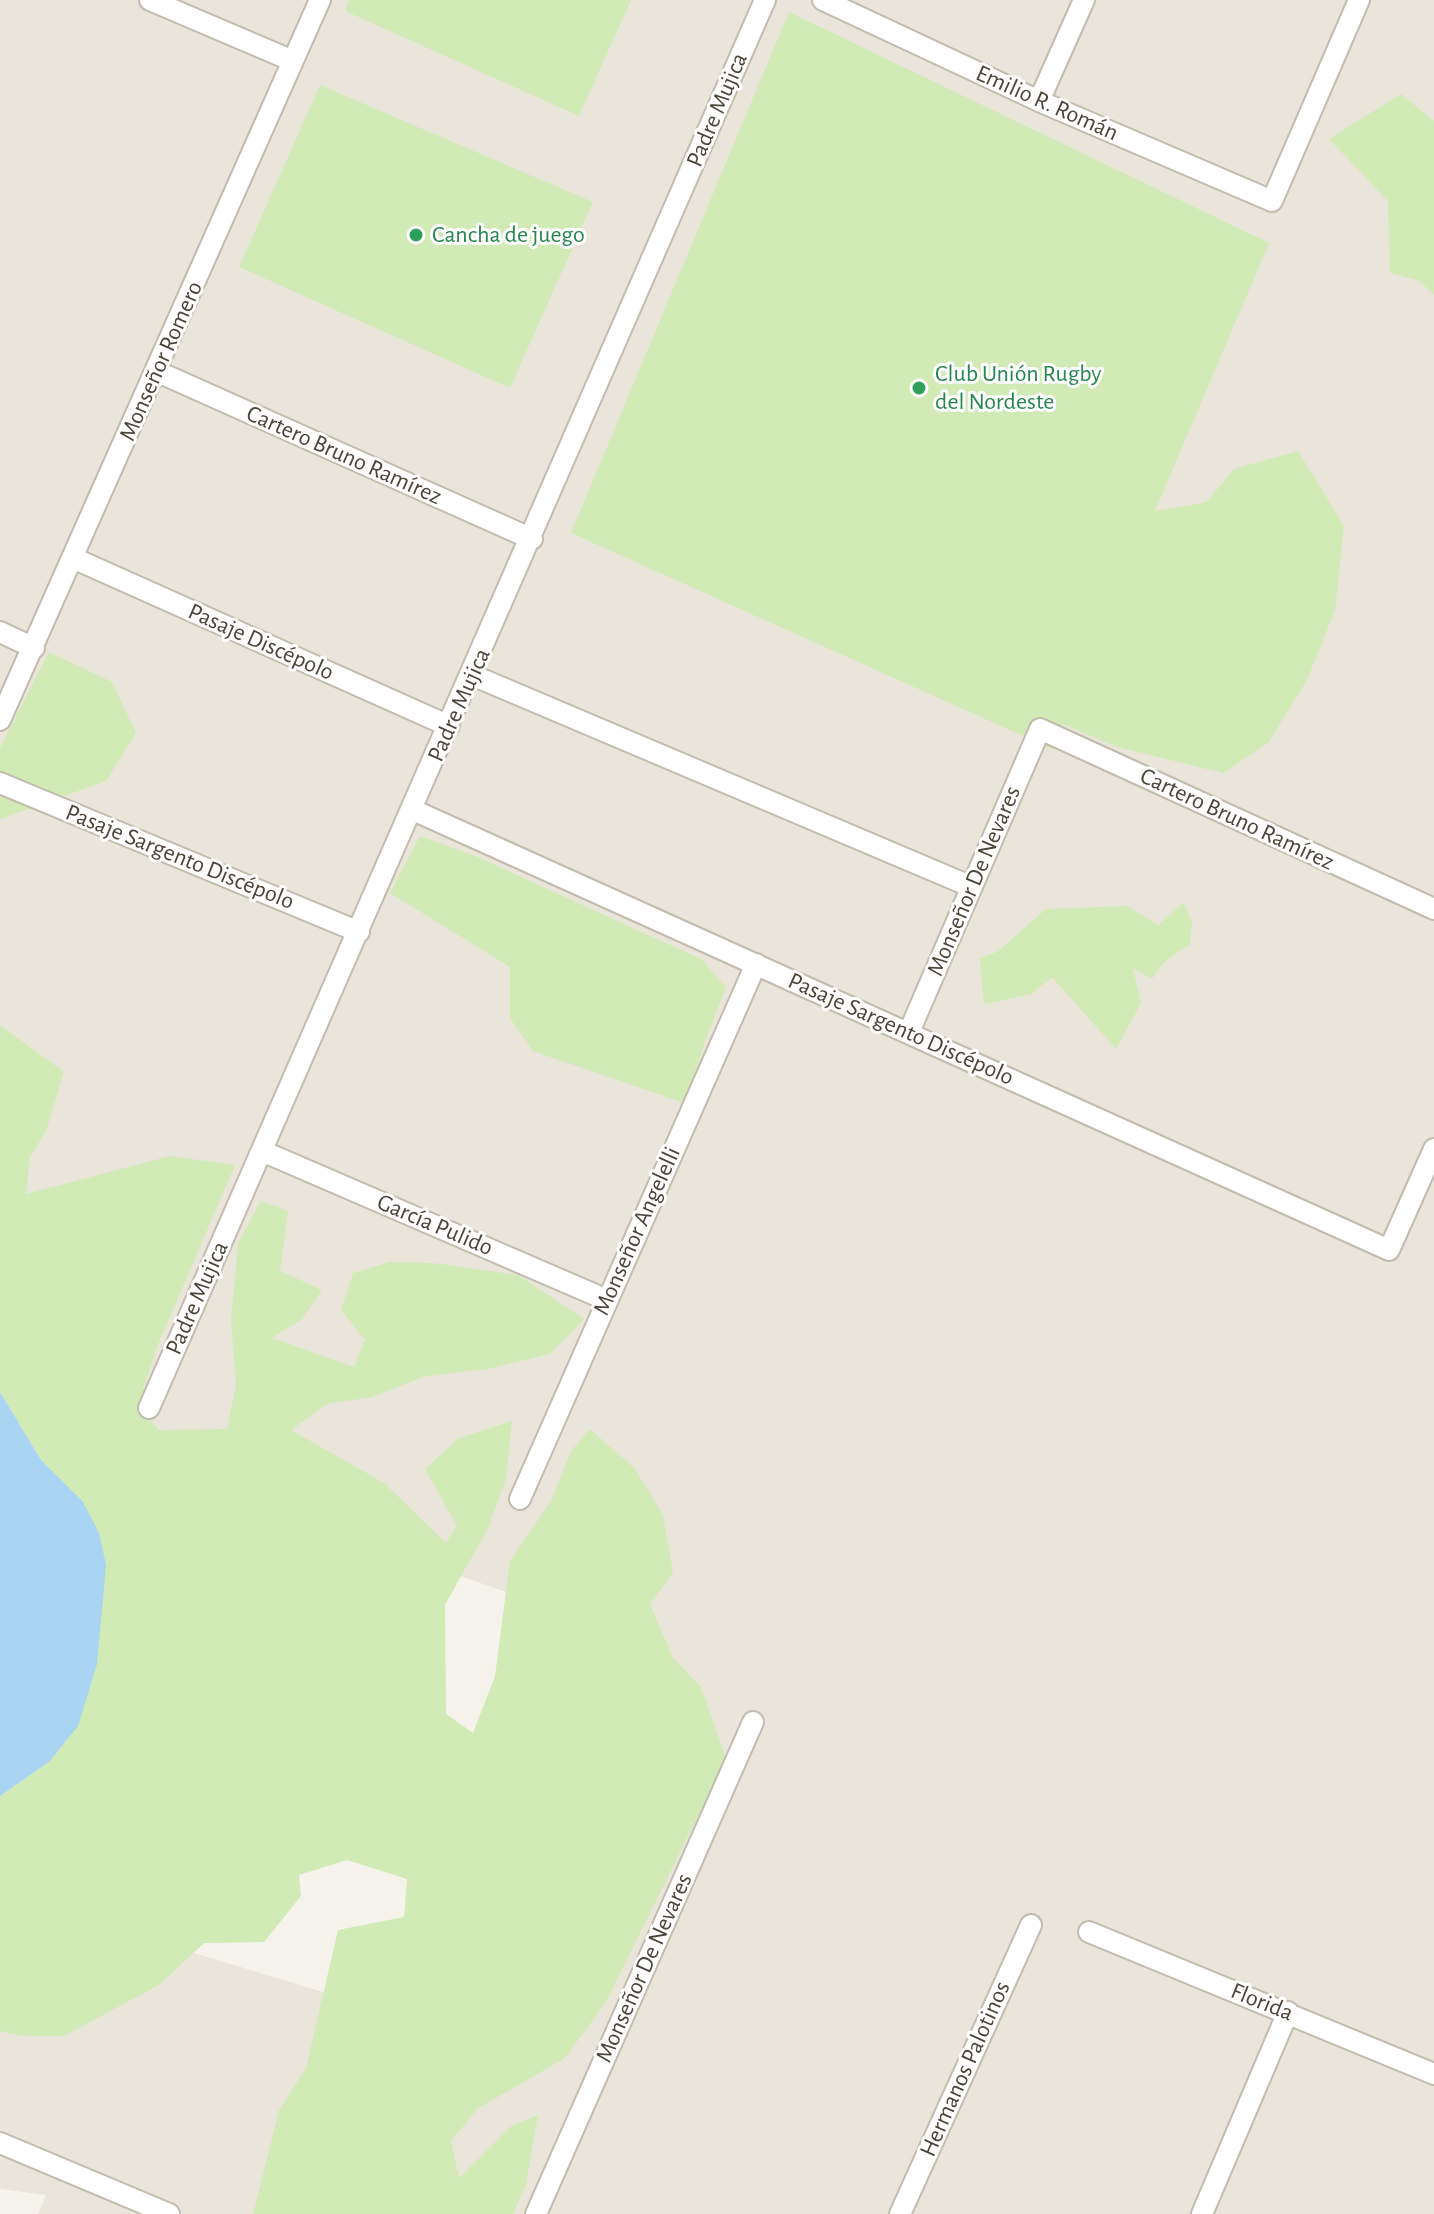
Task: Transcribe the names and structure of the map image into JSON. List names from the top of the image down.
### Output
{
  "streets": {
    "street": [
      "Emilio R. Román",
      "Padre Mujica",
      "Monseñor Romero",
      "Cartero Bruno Ramírez",
      "Pasaje Discépolo",
      "Pasaje Sargento Discépolo",
      "Monseñor De Nevares",
      "García Pulido",
      "Monseñor Angelelli",
      "Florida",
      "Hermanos Palotinos"
    ]
  },
  "crossings": [
    ["Padre Mujica", "Cartero Bruno Ramírez"],
    ["Padre Mujica", "Pasaje Discépolo"],
    ["Padre Mujica", "Pasaje Sargento Discépolo"],
    ["Padre Mujica", "García Pulido"],
    ["Monseñor Romero", "Cartero Bruno Ramírez"],
    ["Monseñor Romero", "Pasaje Discépolo"],
    ["Cartero Bruno Ramírez", "Monseñor De Nevares"],
    ["Pasaje Sargento Discépolo", "Monseñor De Nevares"],
    ["Pasaje Sargento Discépolo", "Monseñor Angelelli"],
    ["García Pulido", "Monseñor Angelelli"]
  ],
  "places": ["Cancha de juego", "Club Unión Rugby del Nordeste"]
}
